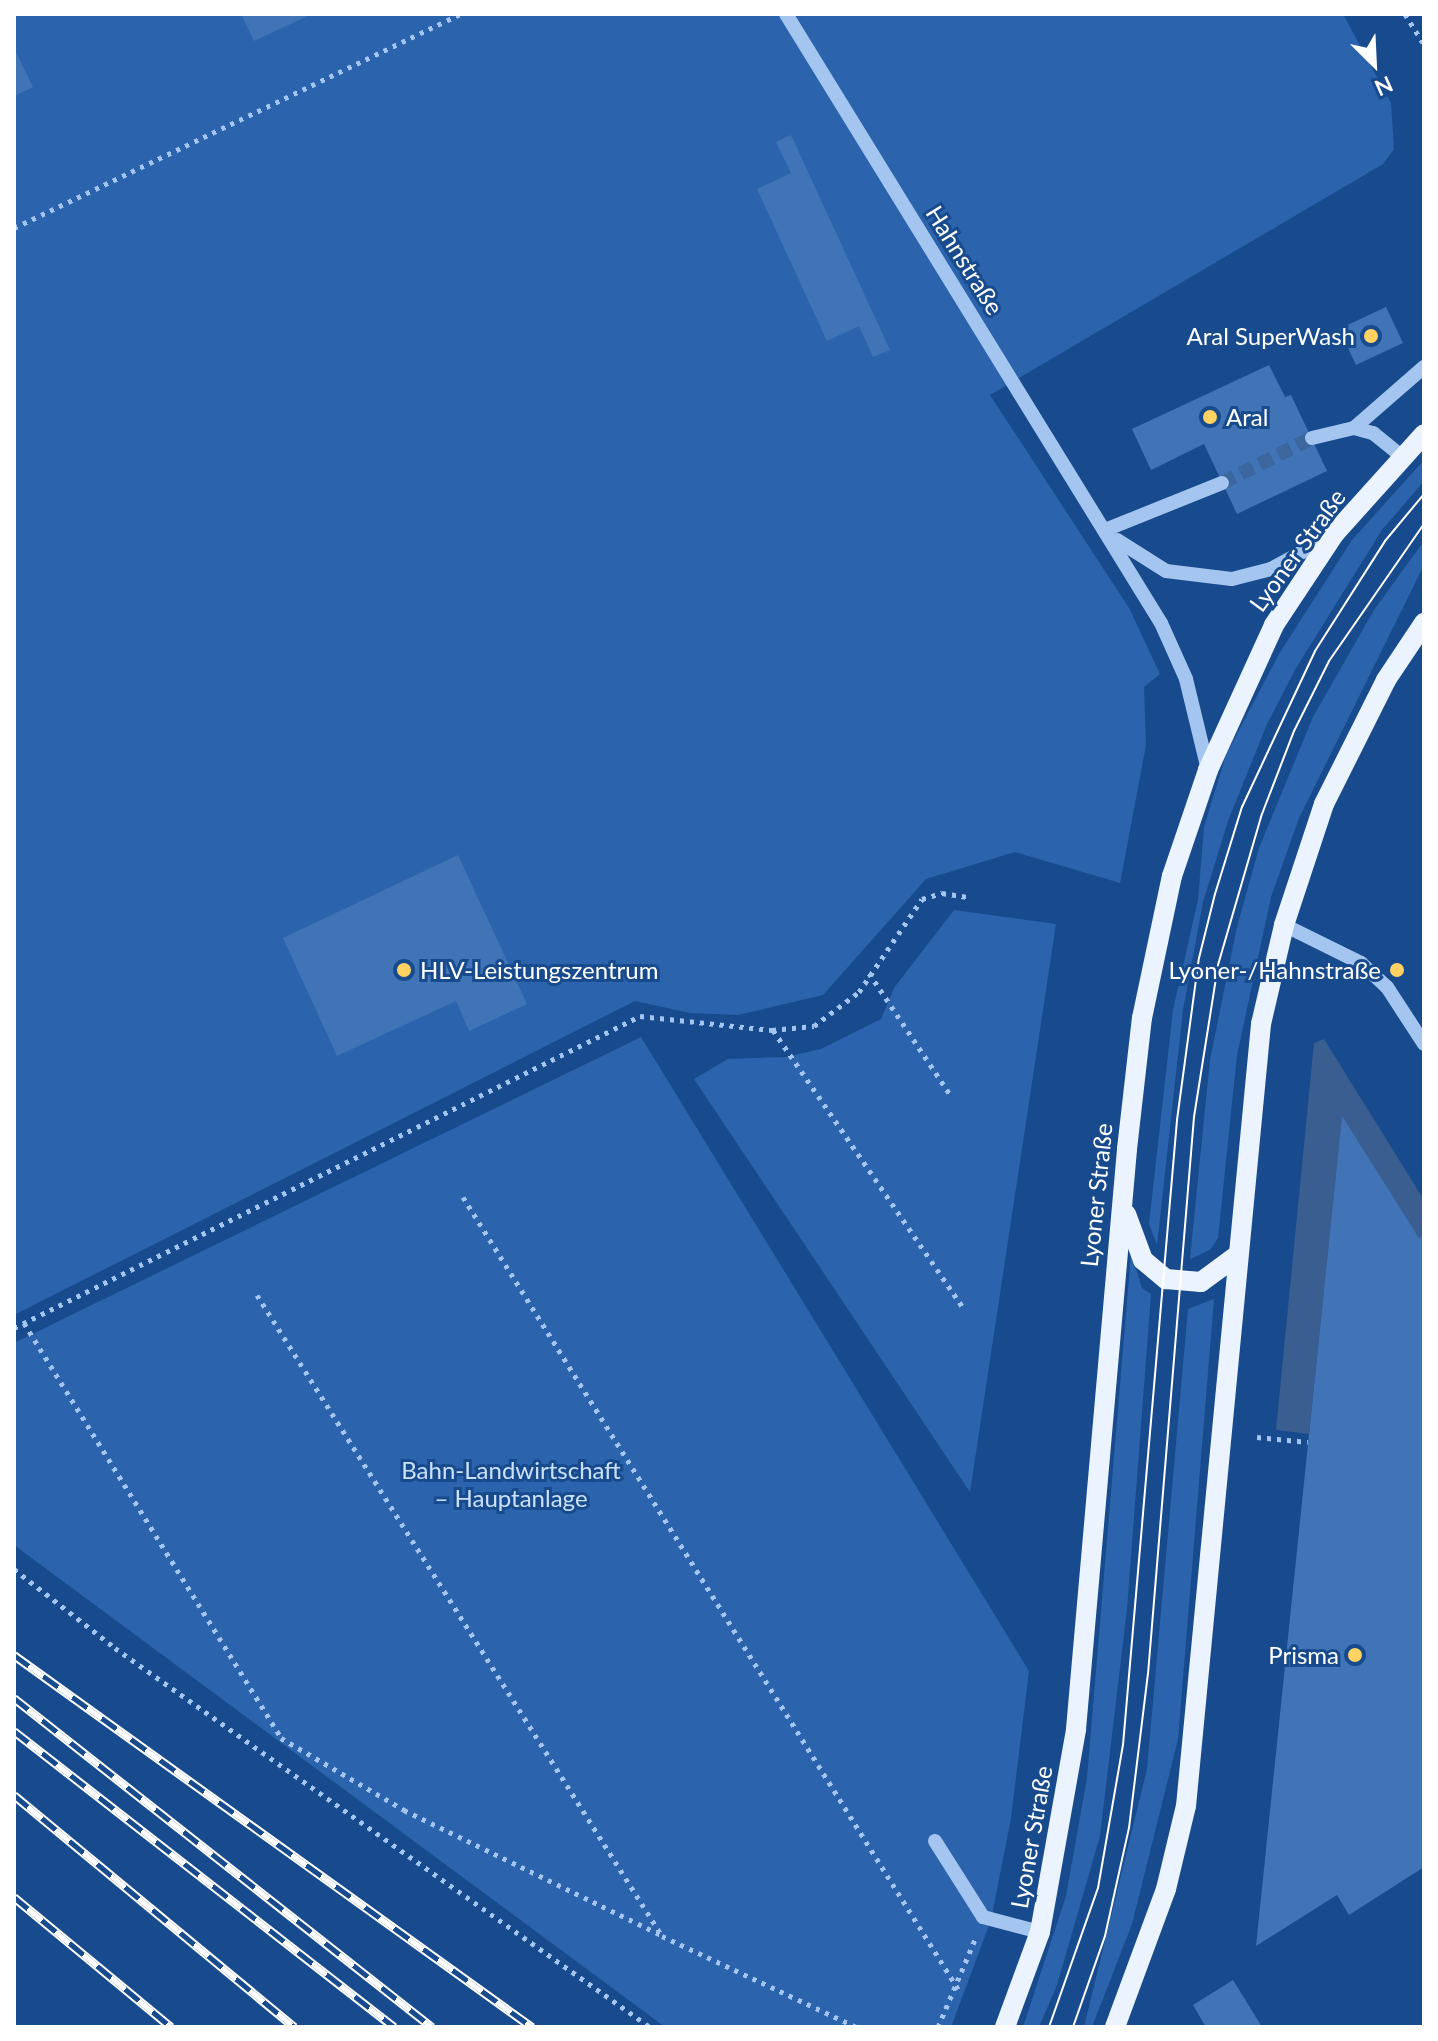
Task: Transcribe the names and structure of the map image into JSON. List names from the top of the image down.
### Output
{
  "streets": {
    "main road": ["Lyoner Straße"],
    "street": ["Hahnstraße"]
  },
  "crossings": [
    ["Hahnstraße", "Lyoner Straße"]
  ],
  "parks": ["Bahn-Landwirtschaft – Hauptanlage"],
  "places": [
    "Aral SuperWash",
    "Aral",
    "HLV-Leistungszentrum",
    "Lyoner-/Hahnstraße",
    "Prisma"
  ],
  "north": "bottom right"
}
